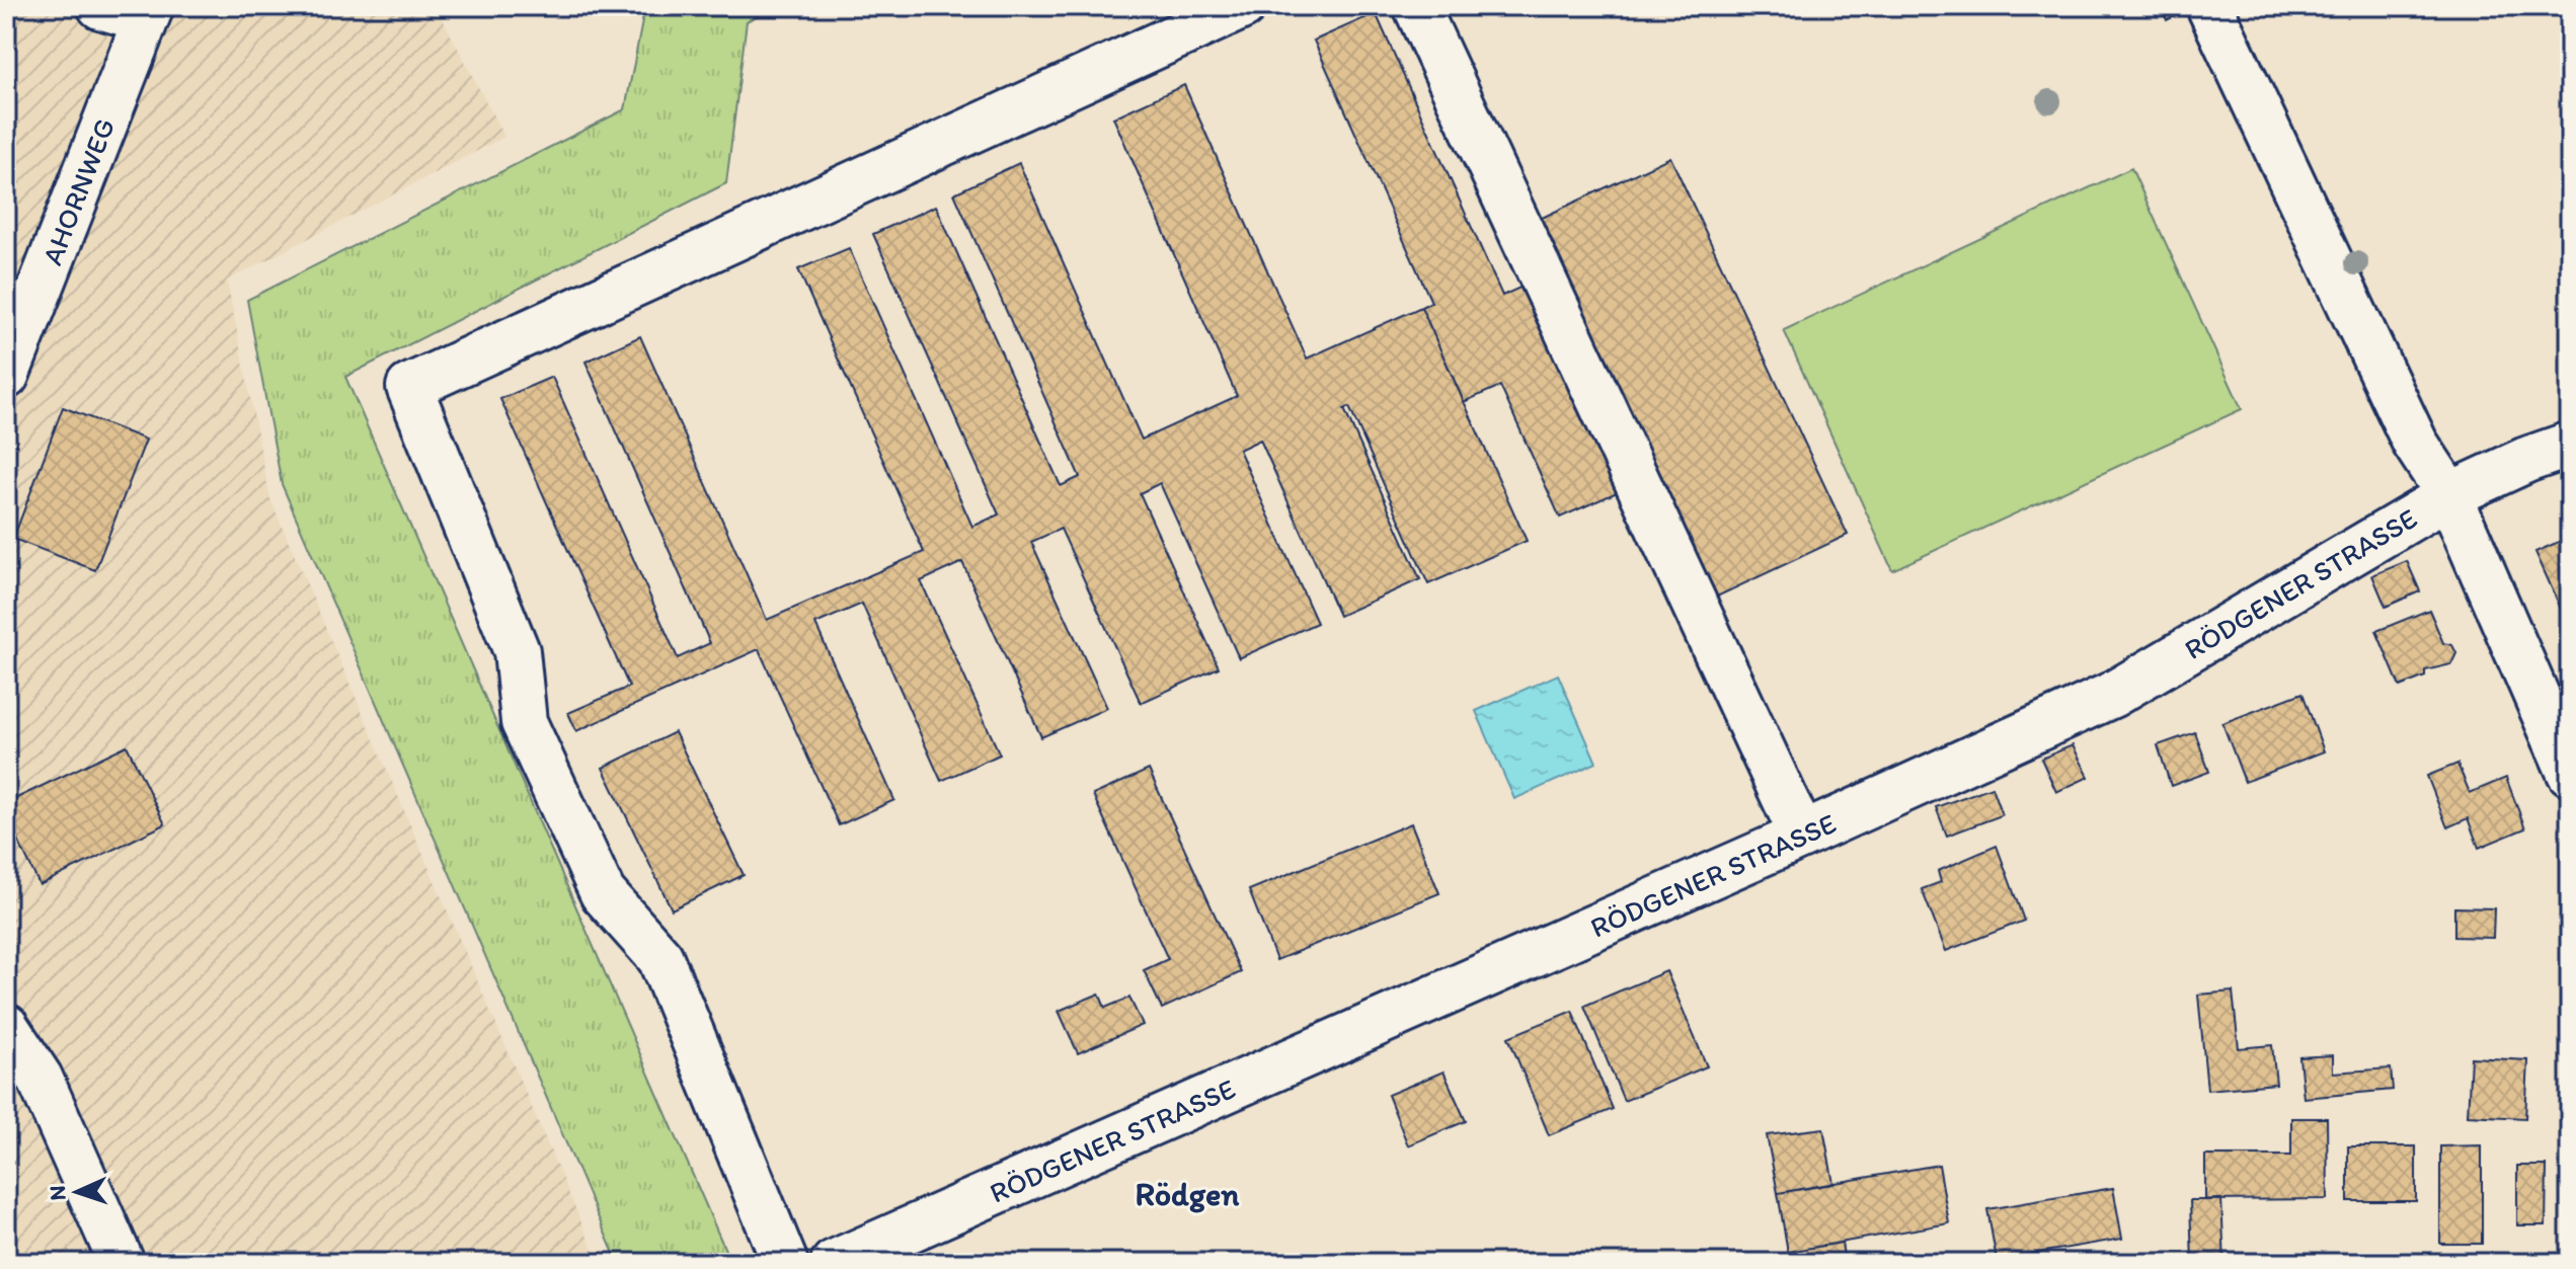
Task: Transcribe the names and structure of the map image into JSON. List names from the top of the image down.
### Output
{
  "streets": {
    "street": ["AHORNWEG", "RÖDGENER STRASSE"]
  },
  "districts": ["Rödgen"],
  "north": "left"
}
